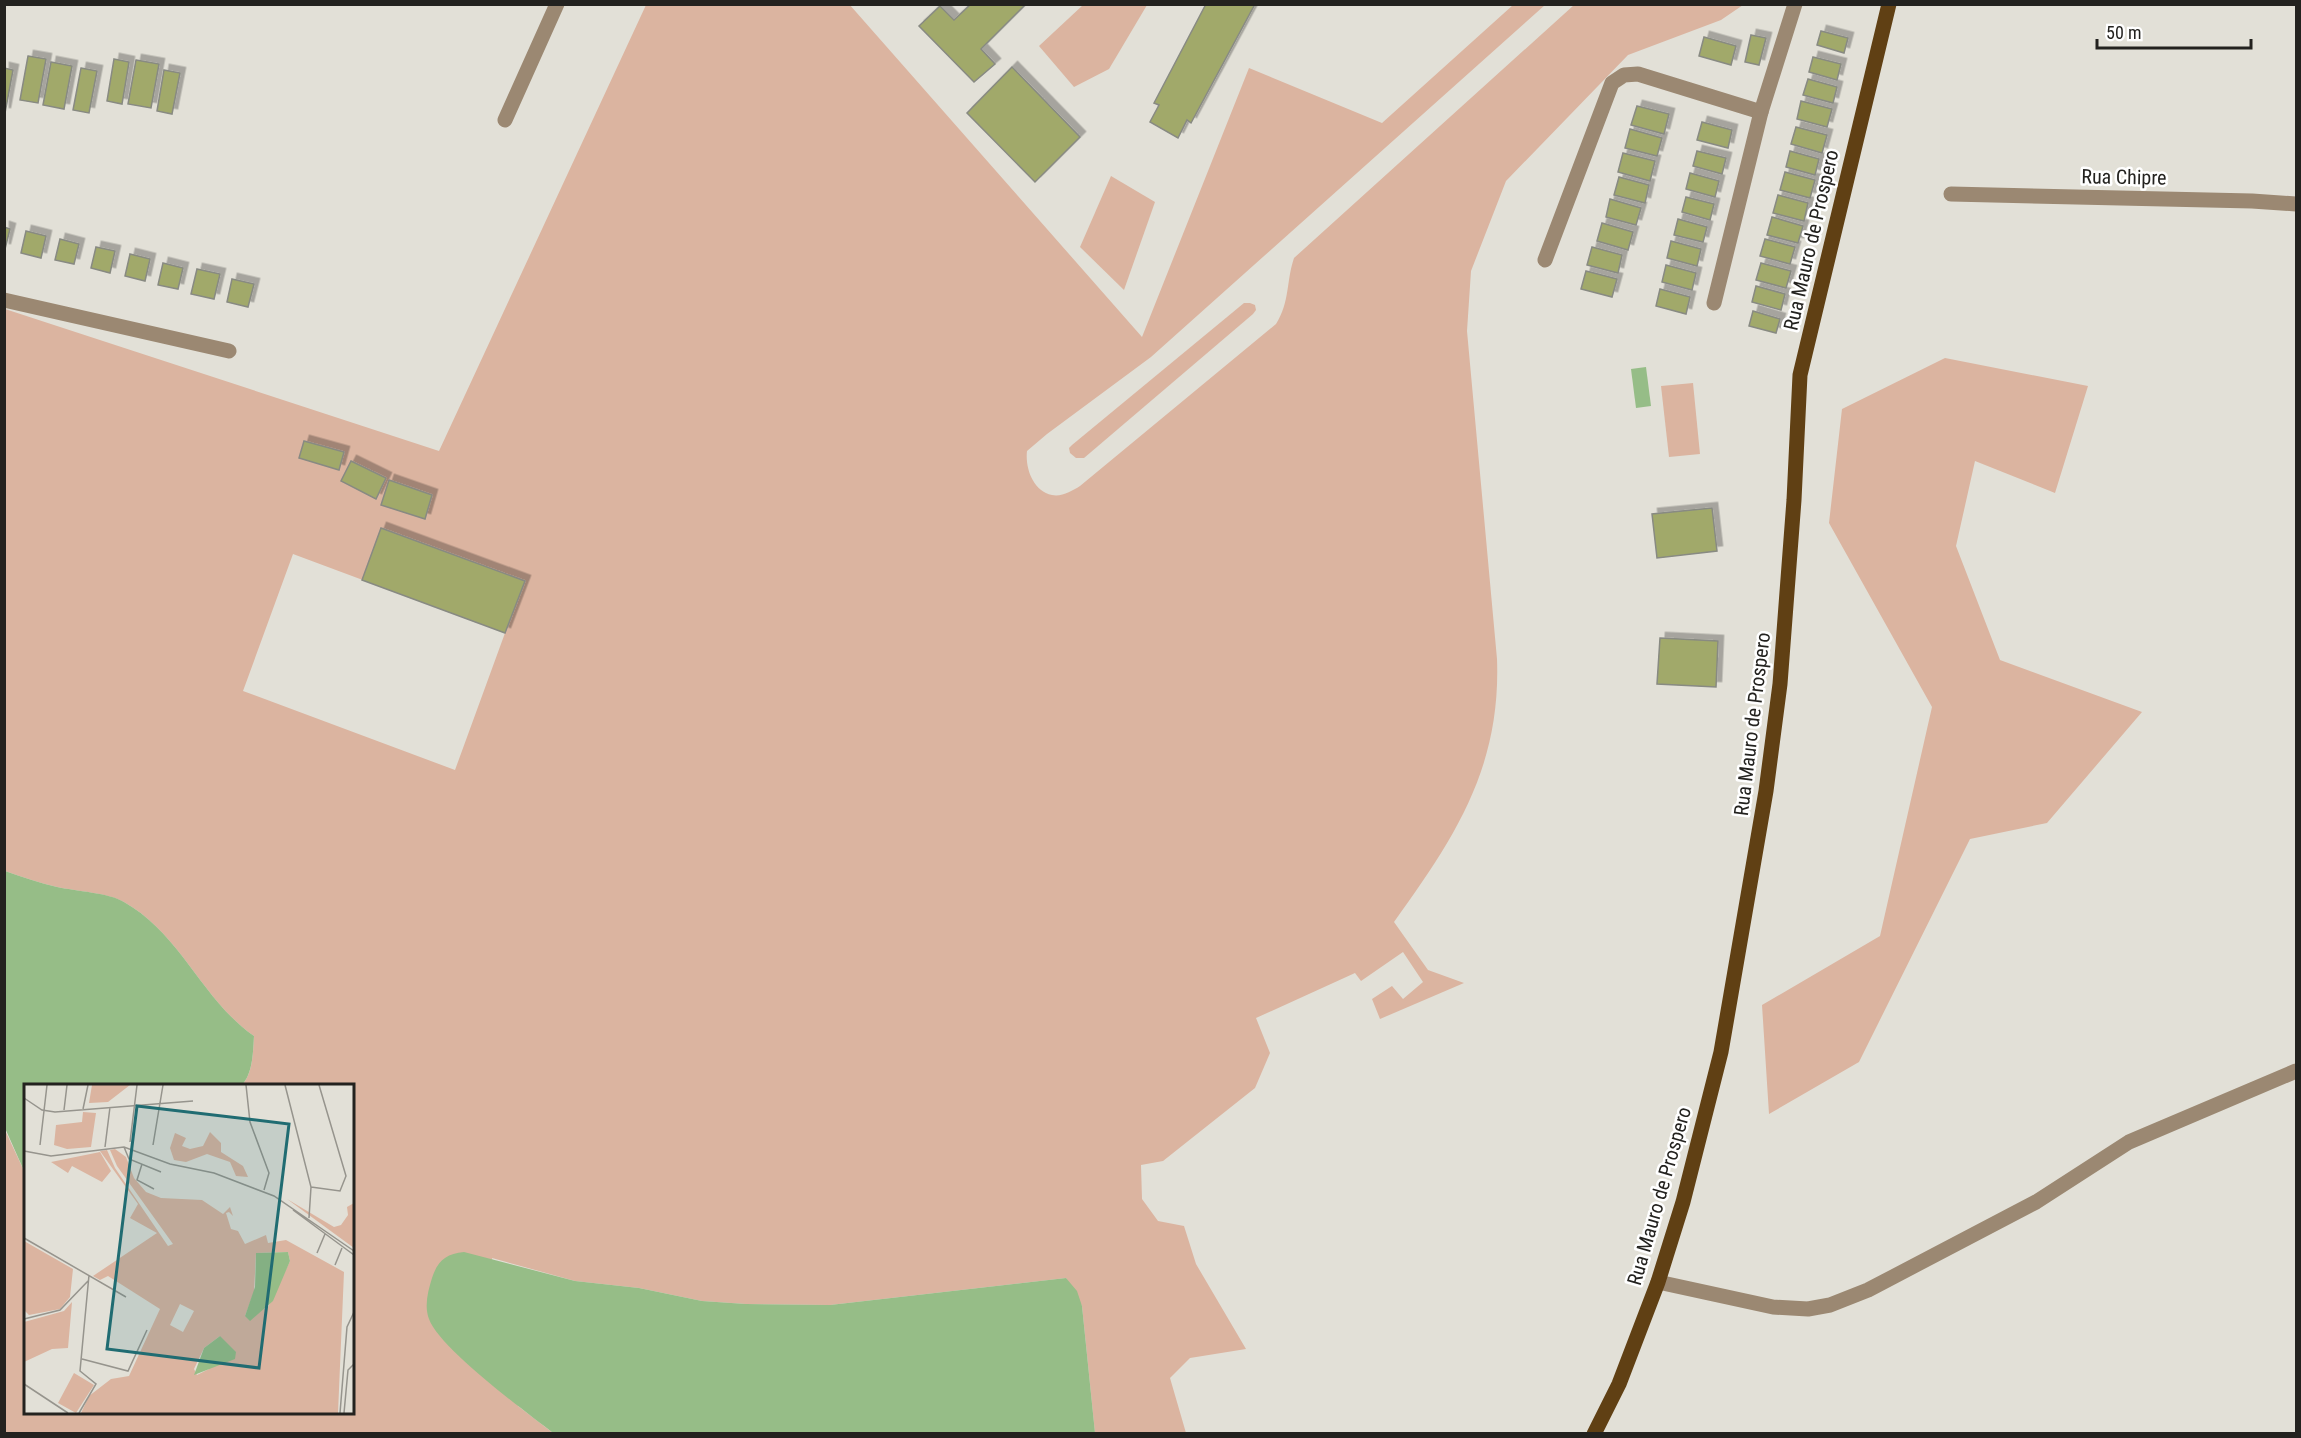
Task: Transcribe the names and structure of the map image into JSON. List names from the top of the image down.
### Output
{
  "streets": {
    "main road": ["Rua Mauro de Prospero"],
    "street": ["Rua Chipre"]
  },
  "scale_bar": "50 m"
}
